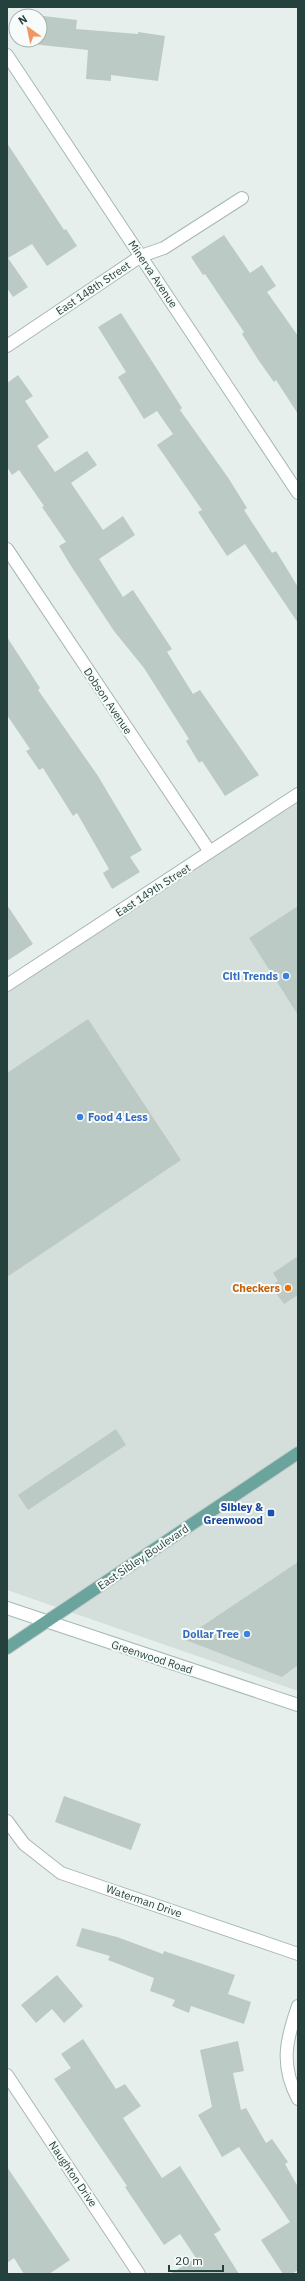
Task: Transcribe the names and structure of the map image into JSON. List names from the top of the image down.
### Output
{
  "streets": {
    "main road": ["East Sibley Boulevard"],
    "street": [
      "Minerva Avenue",
      "East 148th Street",
      "Dobson Avenue",
      "East 149th Street",
      "Greenwood Road",
      "Waterman Drive",
      "Naughton Drive"
    ]
  },
  "crossings": [
    ["Minerva Avenue", "East 148th Street"],
    ["Dobson Avenue", "East 149th Street"],
    ["East Sibley Boulevard", "Greenwood Road"]
  ],
  "places": {
    "other": [
      "Citi Trends",
      "Food 4 Less",
      "Checkers",
      "Dollar Tree"
    ],
    "transit": ["Sibley & Greenwood"]
  },
  "scale_bar": "20 m",
  "north": "top left"
}
